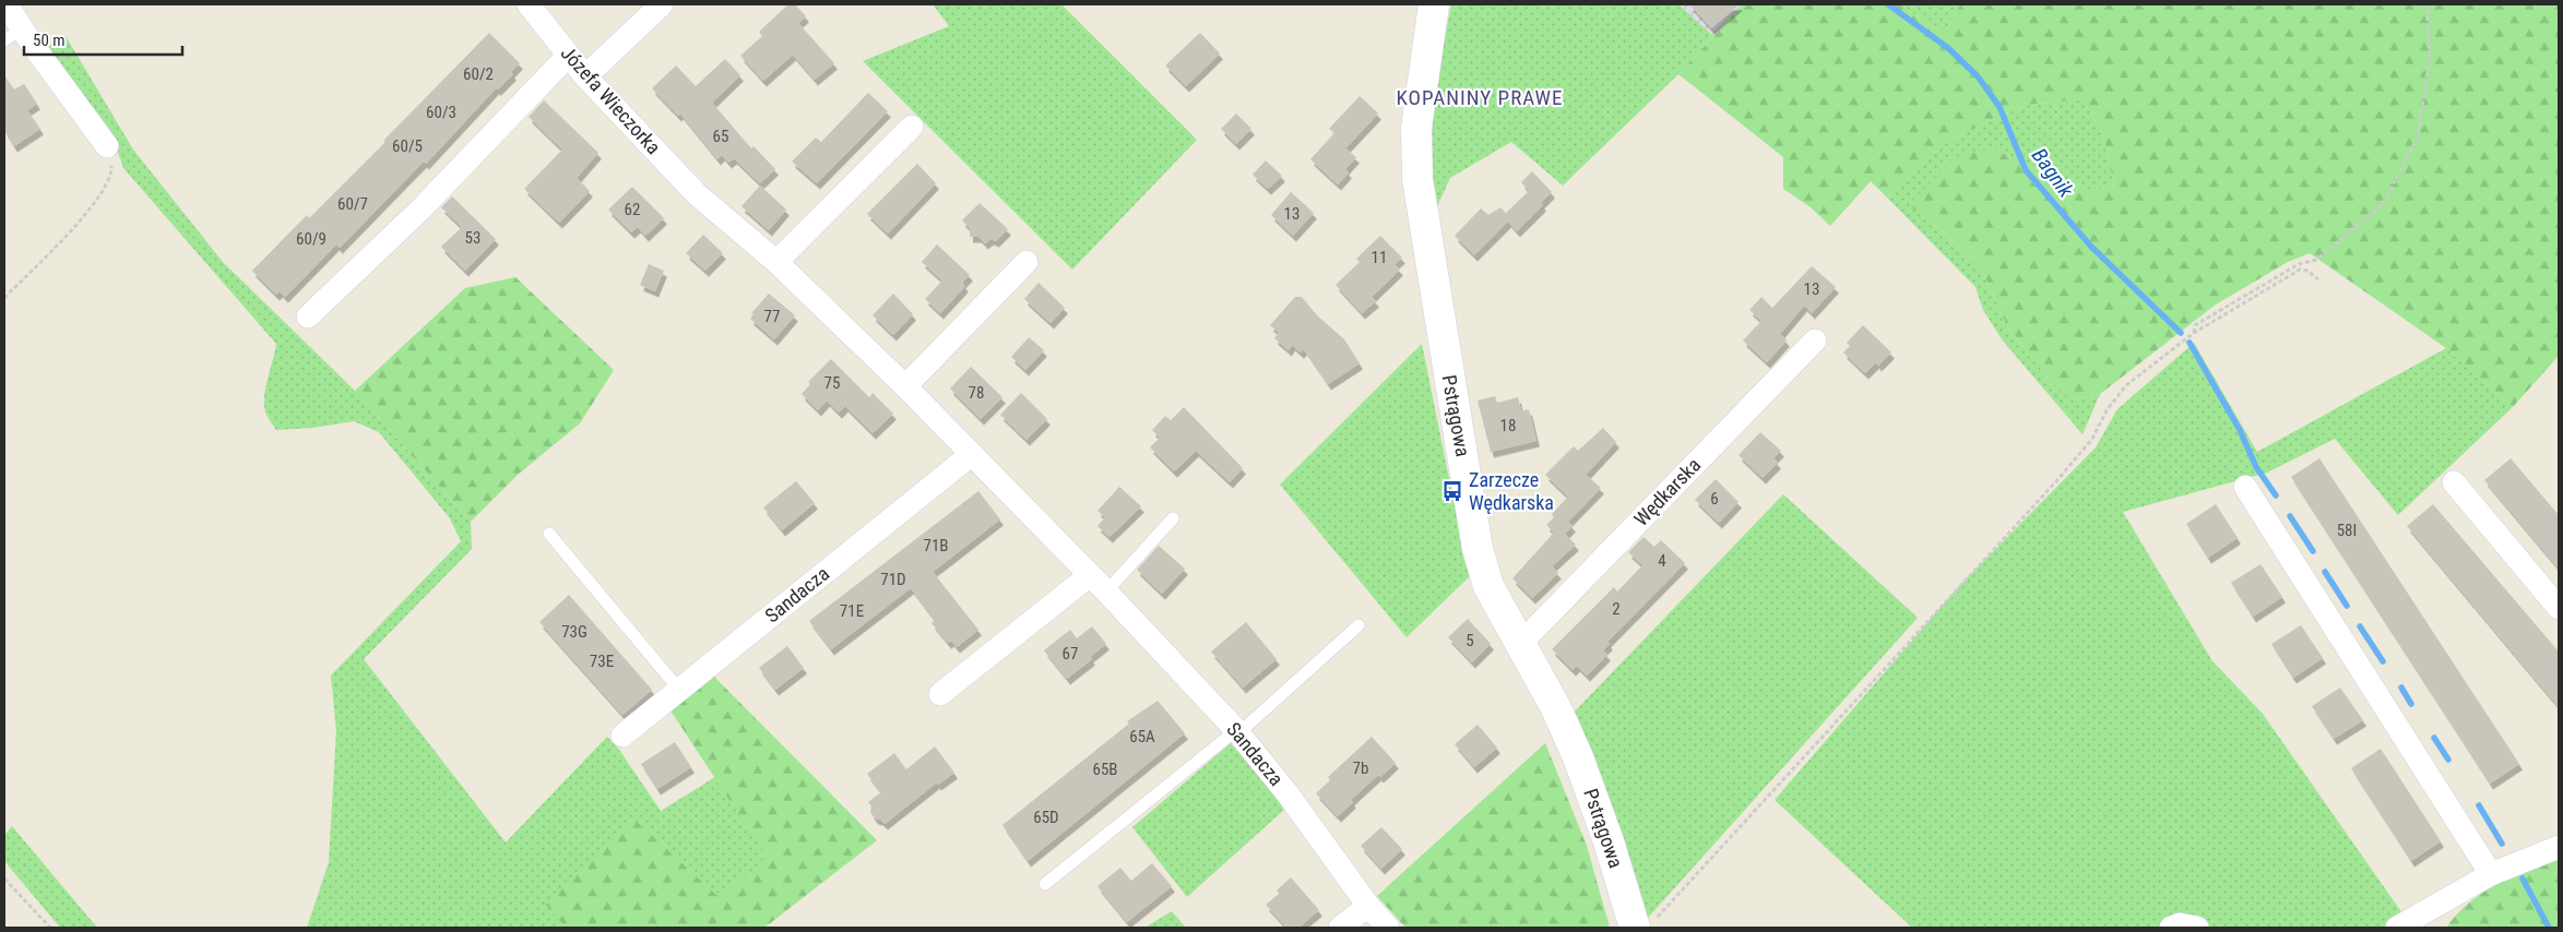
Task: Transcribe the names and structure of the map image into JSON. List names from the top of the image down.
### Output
{
  "streets": {
    "street": [
      "Józefa Wieczorka",
      "Pstrągowa",
      "Wędkarska",
      "Sandacza"
    ]
  },
  "crossings": [
    ["Józefa Wieczorka", "Sandacza"],
    ["Pstrągowa", "Wędkarska"]
  ],
  "districts": ["KOPANINY PRAWE"],
  "water": ["Bagnik"],
  "places": {
    "bus stop": ["Zarzecze Wędkarska"]
  },
  "house_numbers": [
    "60/2",
    "60/3",
    "65",
    "60/5",
    "60/7",
    "62",
    "13",
    "53",
    "60/9",
    "11",
    "13",
    "77",
    "75",
    "78",
    "18",
    "6",
    "58I",
    "71B",
    "4",
    "71D",
    "2",
    "71E",
    "73G",
    "5",
    "67",
    "73E",
    "65A",
    "7b",
    "65B",
    "65D"
  ],
  "scale_bar": "50 m"
}
